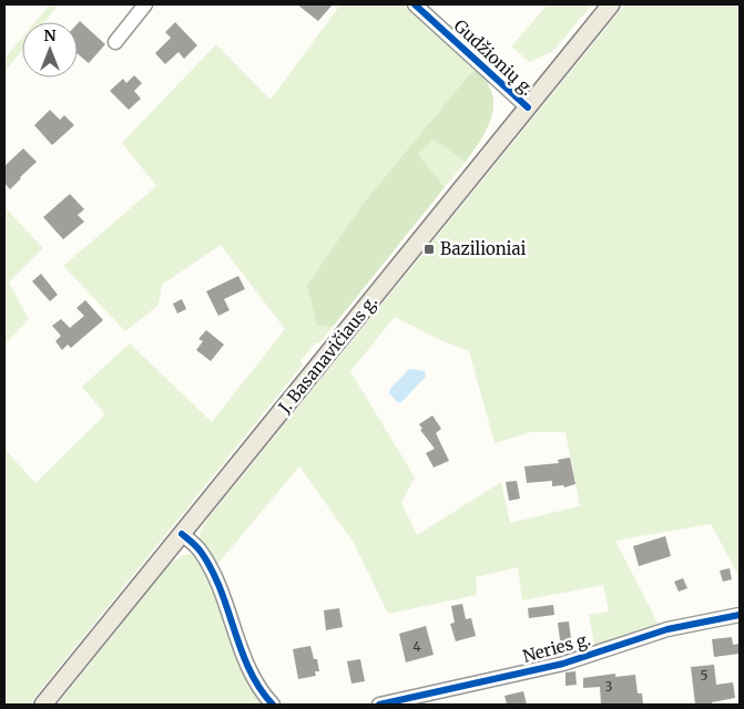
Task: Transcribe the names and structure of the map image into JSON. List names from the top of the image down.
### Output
{
  "streets": {
    "main road": ["J. Basanavičiaus g."],
    "street": ["Gudžionių g.", "Neries g."]
  },
  "crossings": [
    ["Gudžionių g.", "J. Basanavičiaus g."]
  ],
  "places": {
    "transit": ["Bazilioniai"]
  },
  "house_numbers": ["4", "5", "3"],
  "north": "top"
}
